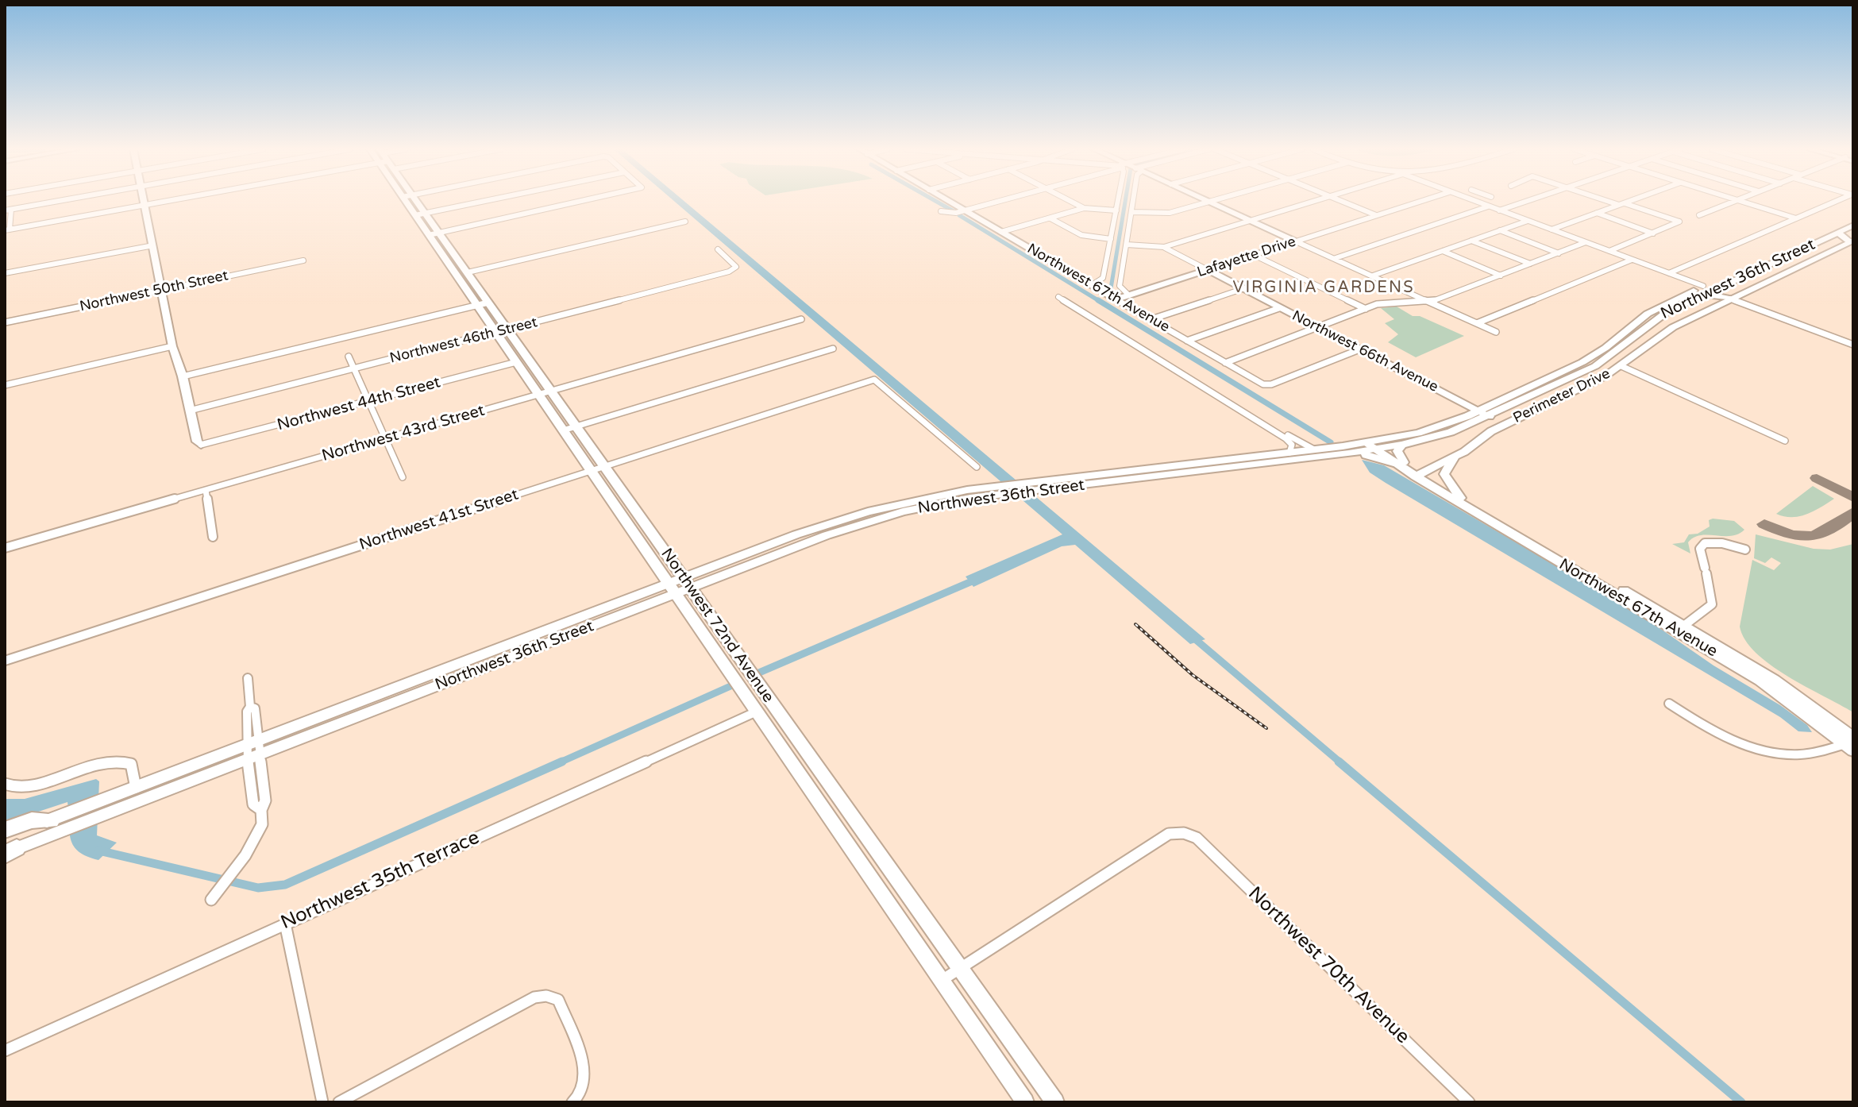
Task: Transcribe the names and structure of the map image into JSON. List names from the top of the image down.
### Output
{
  "streets": {
    "main road": [
      "Lafayette Drive",
      "Northwest 36th Street",
      "Northwest 67th Avenue",
      "Northwest 66th Avenue",
      "Perimeter Drive",
      "Northwest 72nd Avenue"
    ],
    "street": [
      "Northwest 50th Street",
      "Northwest 46th Street",
      "Northwest 44th Street",
      "Northwest 43rd Street",
      "Northwest 41st Street",
      "Northwest 35th Terrace",
      "Northwest 70th Avenue"
    ]
  },
  "crossings": [
    ["Lafayette Drive", "Northwest 67th Avenue"],
    ["Lafayette Drive", "Northwest 66th Avenue"],
    ["Northwest 36th Street", "Northwest 67th Avenue"],
    ["Northwest 36th Street", "Northwest 66th Avenue"],
    ["Northwest 36th Street", "Northwest 72nd Avenue"],
    ["Northwest 67th Avenue", "Northwest 66th Avenue"],
    ["Northwest 46th Street", "Northwest 72nd Avenue"],
    ["Northwest 44th Street", "Northwest 72nd Avenue"],
    ["Northwest 43rd Street", "Northwest 72nd Avenue"],
    ["Northwest 41st Street", "Northwest 72nd Avenue"],
    ["Northwest 72nd Avenue", "Northwest 35th Terrace"],
    ["Northwest 72nd Avenue", "Northwest 70th Avenue"]
  ],
  "districts": ["VIRGINIA GARDENS"]
}
